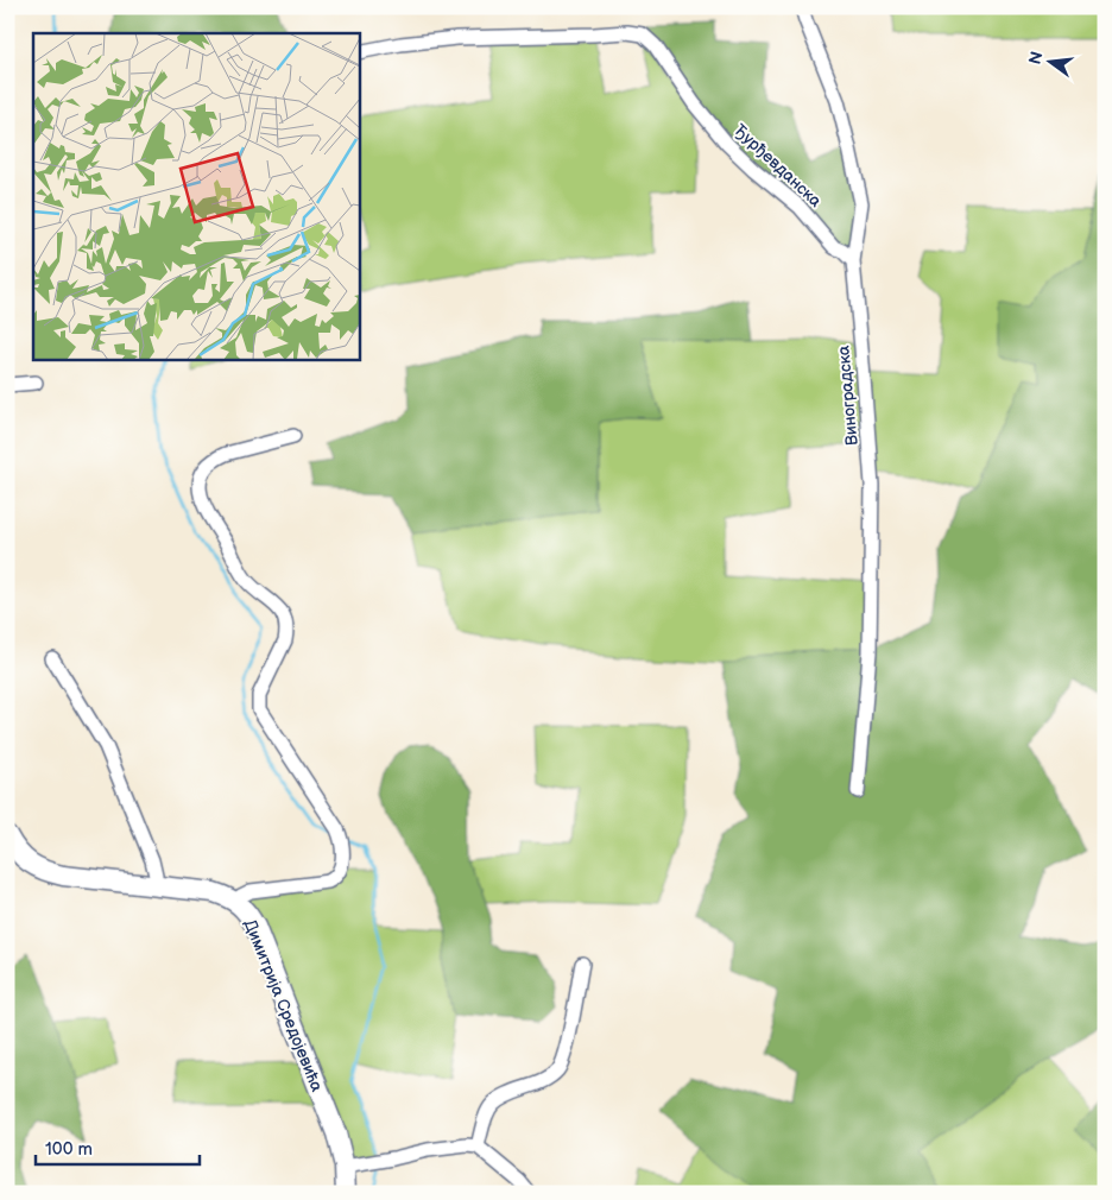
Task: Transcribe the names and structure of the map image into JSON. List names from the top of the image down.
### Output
{
  "streets": {
    "street": ["Ђурђевданска", "Виноградска", "Димитрија Средојевића"]
  },
  "crossings": [
    ["Ђурђевданска", "Виноградска"]
  ],
  "scale_bar": "100 m",
  "north": "left"
}
